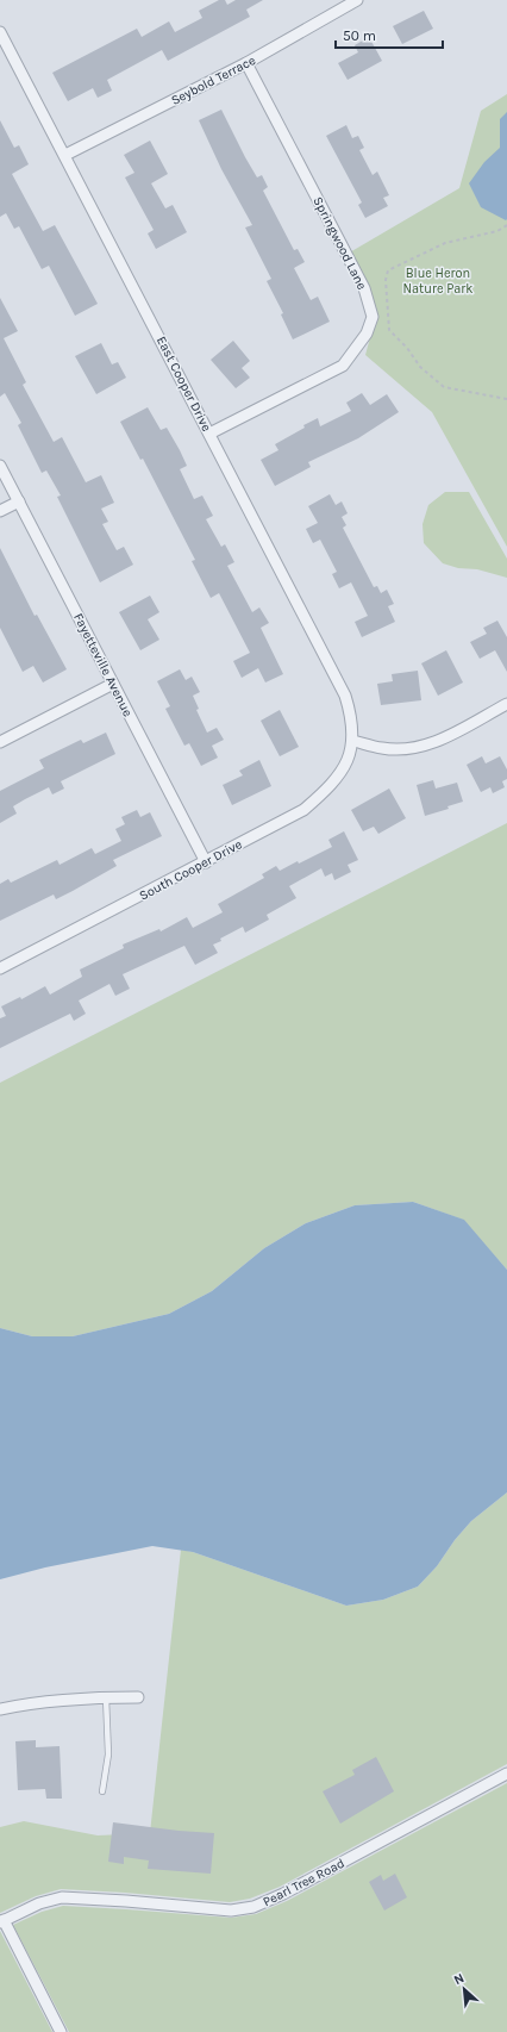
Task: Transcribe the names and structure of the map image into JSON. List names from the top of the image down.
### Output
{
  "streets": {
    "street": [
      "Seybold Terrace",
      "Springwood Lane",
      "East Cooper Drive",
      "Fayetteville Avenue",
      "South Cooper Drive",
      "Pearl Tree Road"
    ]
  },
  "crossings": [
    ["Seybold Terrace", "Springwood Lane"],
    ["Seybold Terrace", "East Cooper Drive"],
    ["Springwood Lane", "East Cooper Drive"],
    ["East Cooper Drive", "South Cooper Drive"],
    ["Fayetteville Avenue", "South Cooper Drive"]
  ],
  "parks": ["Blue Heron Nature Park"],
  "scale_bar": "50 m",
  "north": "top left"
}
